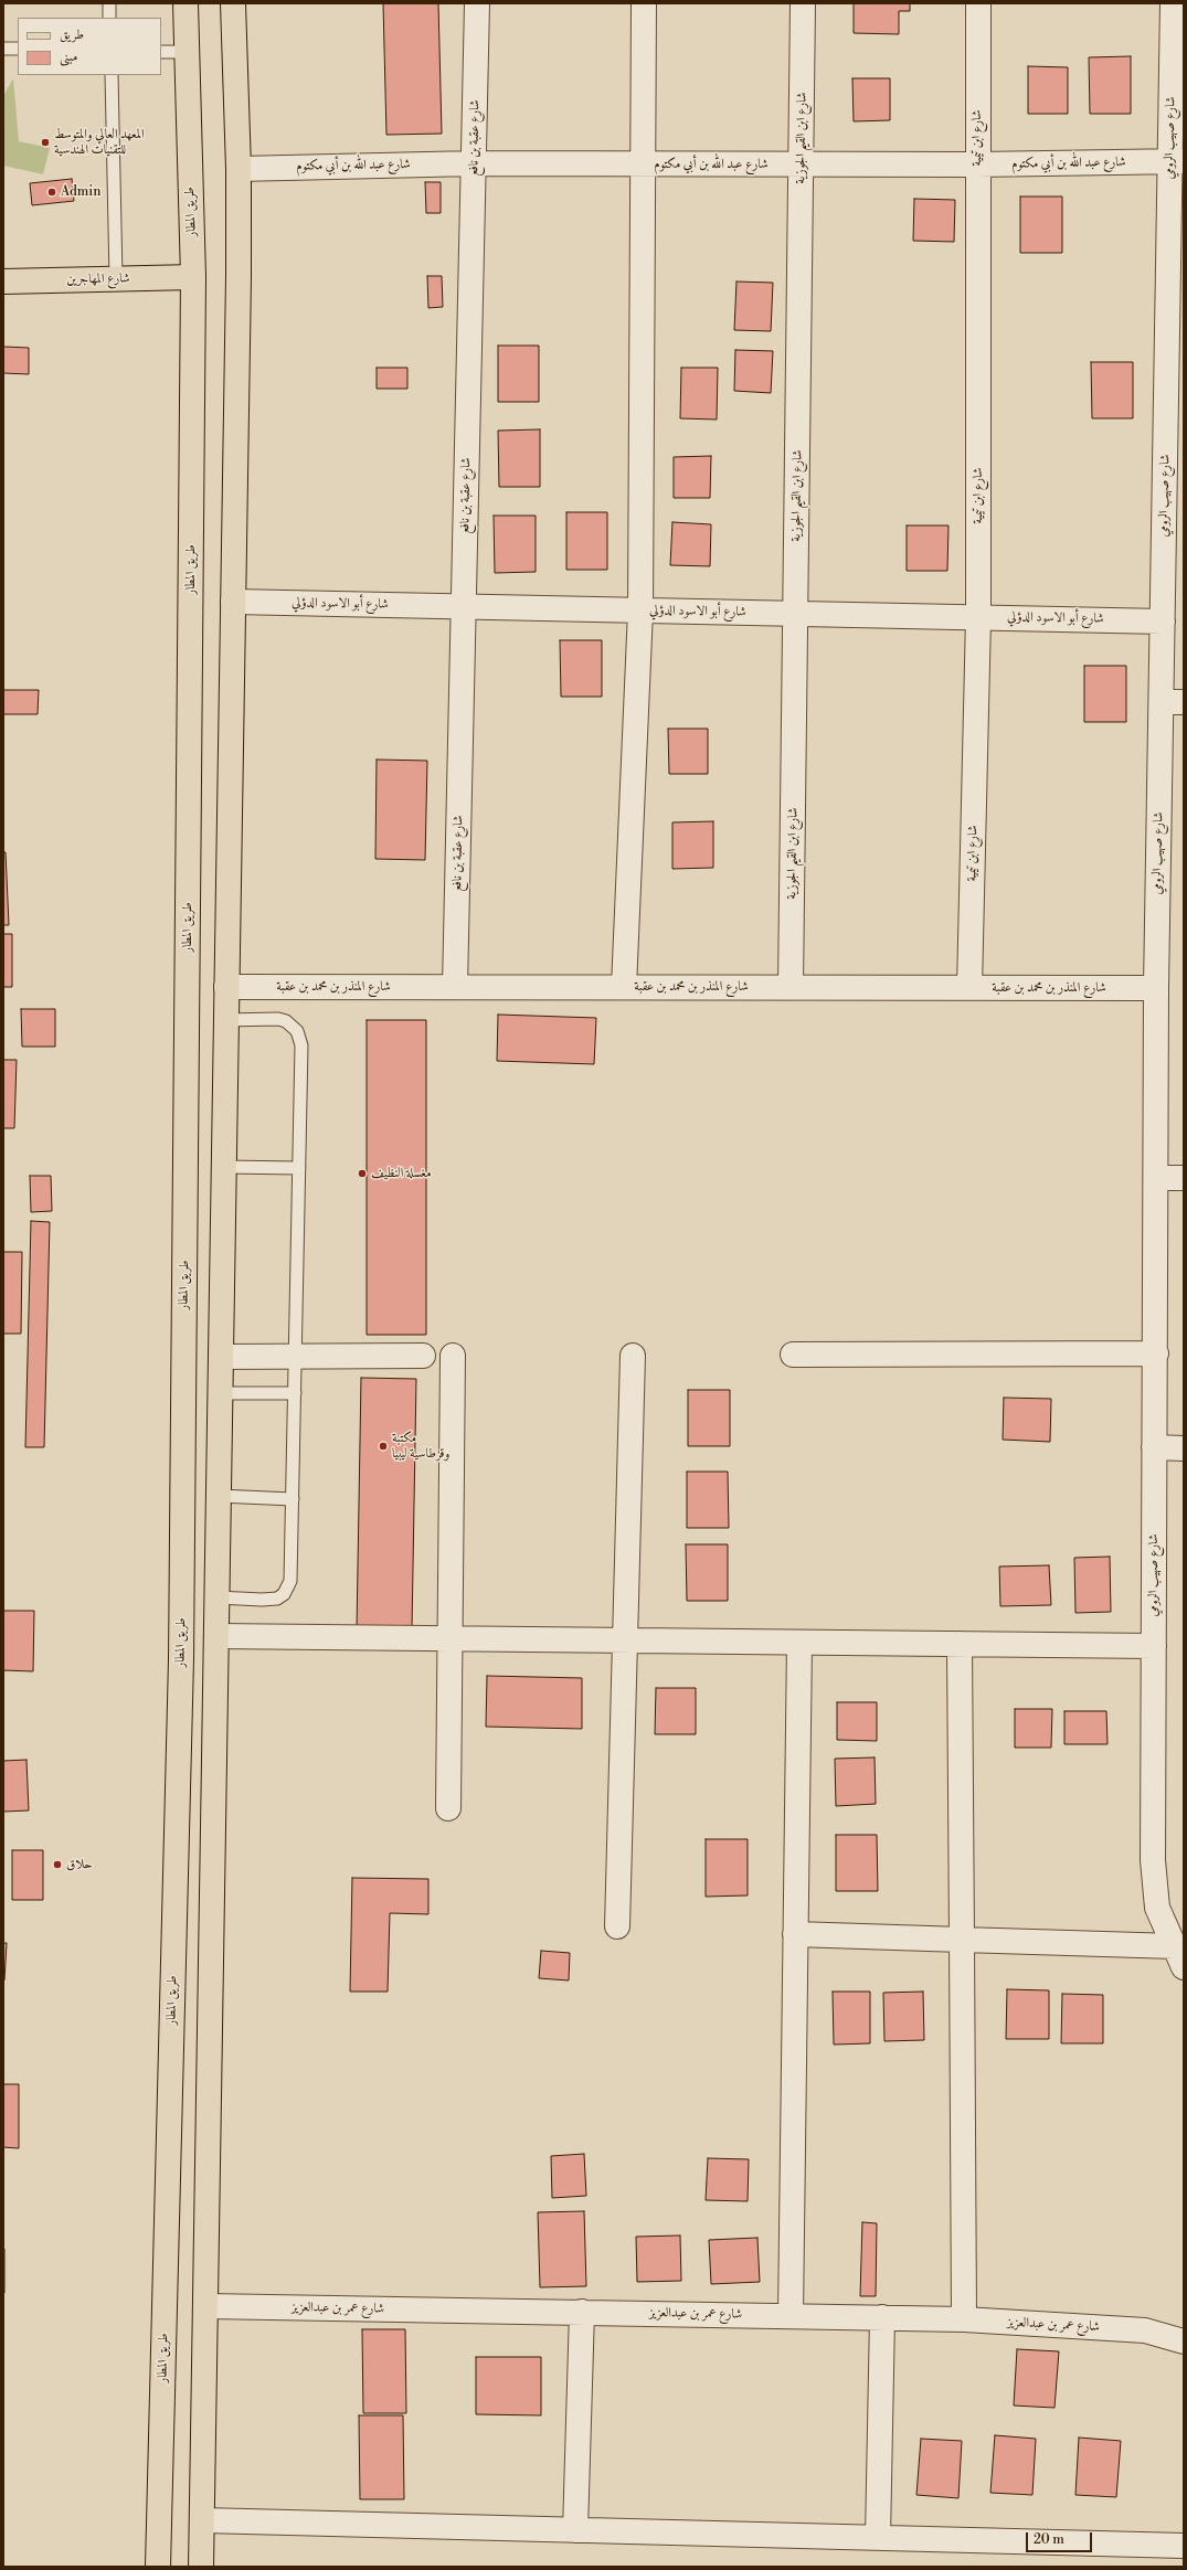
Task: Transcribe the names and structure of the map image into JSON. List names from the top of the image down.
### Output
{
  "streets": {
    "main road": ["طريق المطار", "شارع المهاجرين"],
    "street": [
      "شارع عقبة بن نافع",
      "شارع ابن القيم الجوزية",
      "شارع ابن تيمية",
      "شارع صهيب الرومي",
      "شارع عبد الله بن أبي مكتوم",
      "شارع أبو الاسود الدؤلي",
      "شارع المنذر بن محمد بن عقبة",
      "شارع عمر بن عبدالعزيز"
    ]
  },
  "crossings": [
    ["شارع عقبة بن نافع", "شارع عبد الله بن أبي مكتوم"],
    ["شارع عقبة بن نافع", "شارع أبو الاسود الدؤلي"],
    ["شارع عقبة بن نافع", "شارع المنذر بن محمد بن عقبة"],
    ["شارع ابن القيم الجوزية", "شارع عبد الله بن أبي مكتوم"],
    ["شارع ابن القيم الجوزية", "شارع أبو الاسود الدؤلي"],
    ["شارع ابن القيم الجوزية", "شارع المنذر بن محمد بن عقبة"],
    ["شارع ابن تيمية", "شارع عبد الله بن أبي مكتوم"],
    ["شارع ابن تيمية", "شارع أبو الاسود الدؤلي"],
    ["شارع ابن تيمية", "شارع المنذر بن محمد بن عقبة"],
    ["شارع صهيب الرومي", "شارع عبد الله بن أبي مكتوم"],
    ["شارع صهيب الرومي", "شارع أبو الاسود الدؤلي"],
    ["شارع صهيب الرومي", "شارع المنذر بن محمد بن عقبة"],
    ["طريق المطار", "شارع المهاجرين"]
  ],
  "places": [
    "المعهد العالي والمتوسط للتقنيات الهندسية",
    "Admin",
    "مغسلة النظيف",
    "مكتبة وقرطاسية ليبيا",
    "حلاق"
  ],
  "legend": ["طريق", "مبنى"],
  "scale_bar": "20 m"
}
